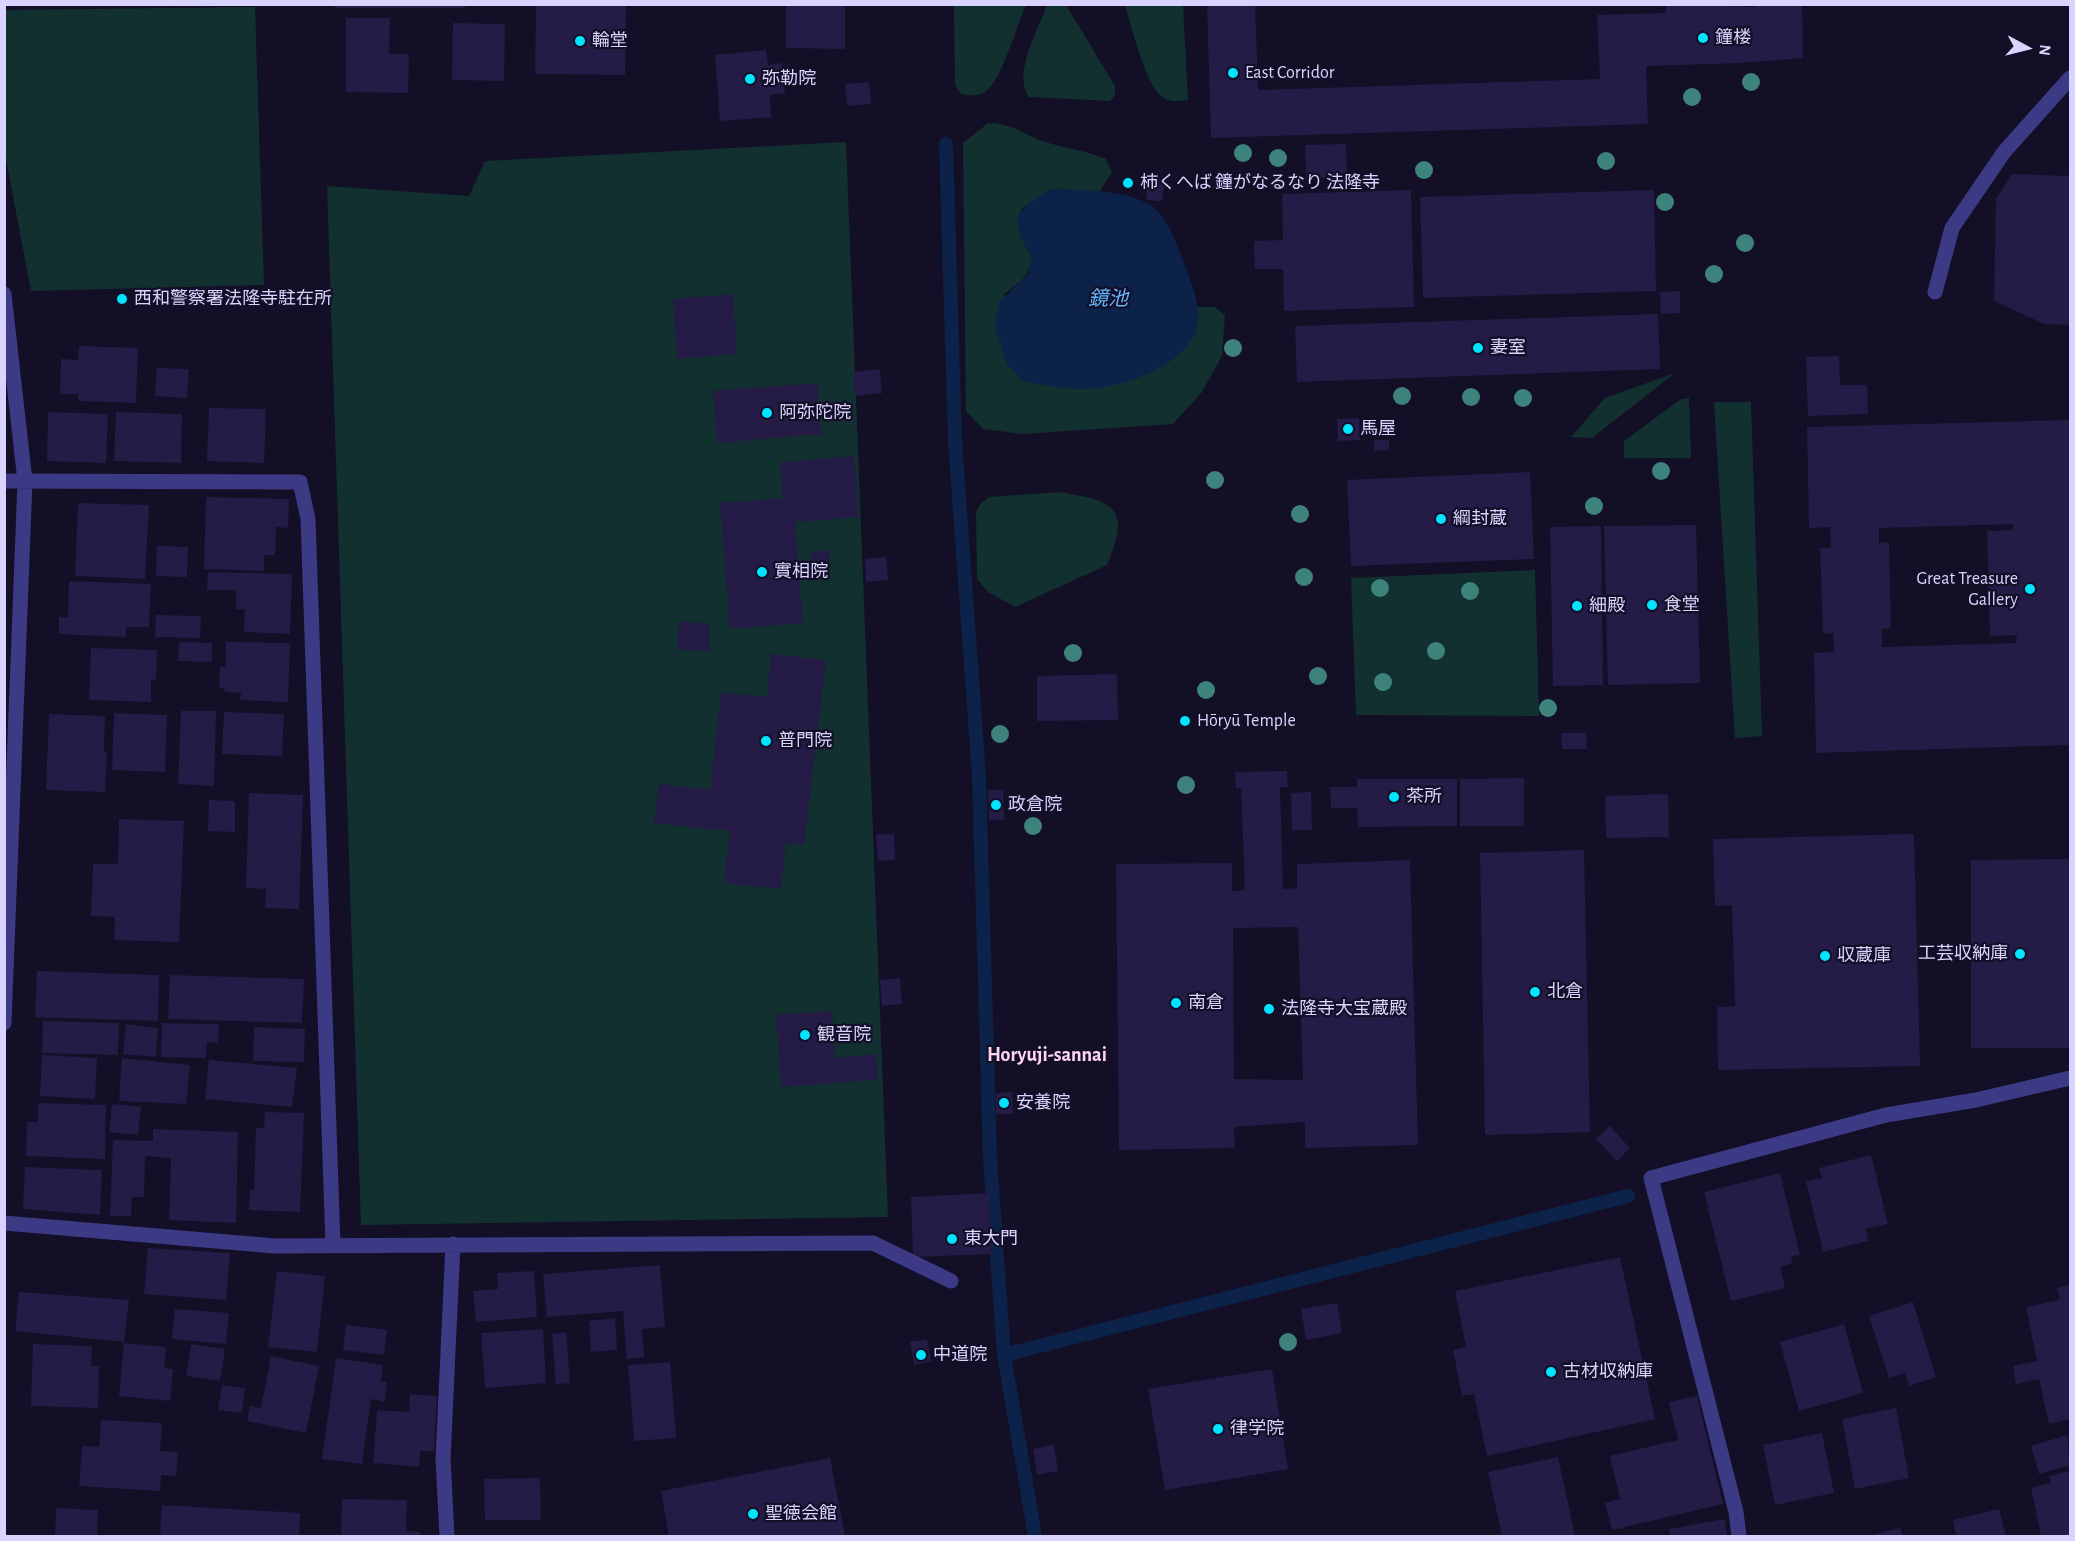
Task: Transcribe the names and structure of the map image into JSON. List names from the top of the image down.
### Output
{
  "districts": ["Horyuji-sannai"],
  "water": ["鏡池"],
  "places": [
    "鐘楼",
    "輪堂",
    "East Corridor",
    "弥勒院",
    "柿くへば 鐘がなるなり 法隆寺",
    "西和警察署法隆寺駐在所",
    "妻室",
    "阿弥陀院",
    "馬屋",
    "綱封蔵",
    "實相院",
    "Great Treasure Gallery",
    "食堂",
    "細殿",
    "Hōryū Temple",
    "普門院",
    "茶所",
    "政倉院",
    "工芸収納庫",
    "収蔵庫",
    "北倉",
    "南倉",
    "法隆寺大宝蔵殿",
    "観音院",
    "安養院",
    "東大門",
    "中道院",
    "古材収納庫",
    "律学院",
    "聖徳会館"
  ],
  "north": "right"
}
